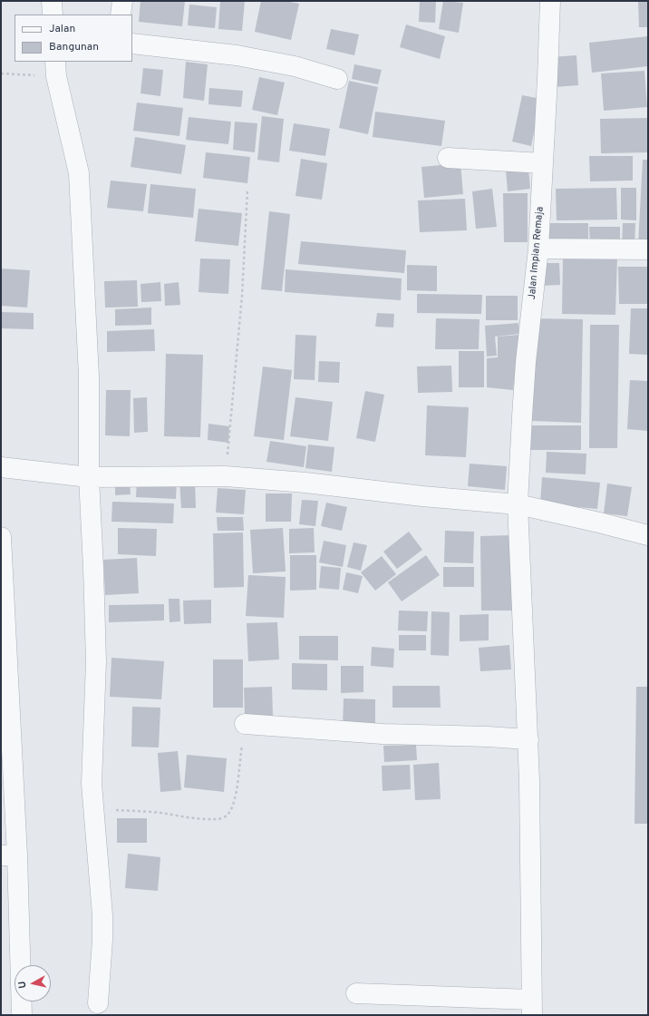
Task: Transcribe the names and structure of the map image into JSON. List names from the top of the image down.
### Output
{
  "streets": {
    "street": ["Jalan Impian Remaja"]
  },
  "legend": ["Jalan", "Bangunan"],
  "north": "left"
}
